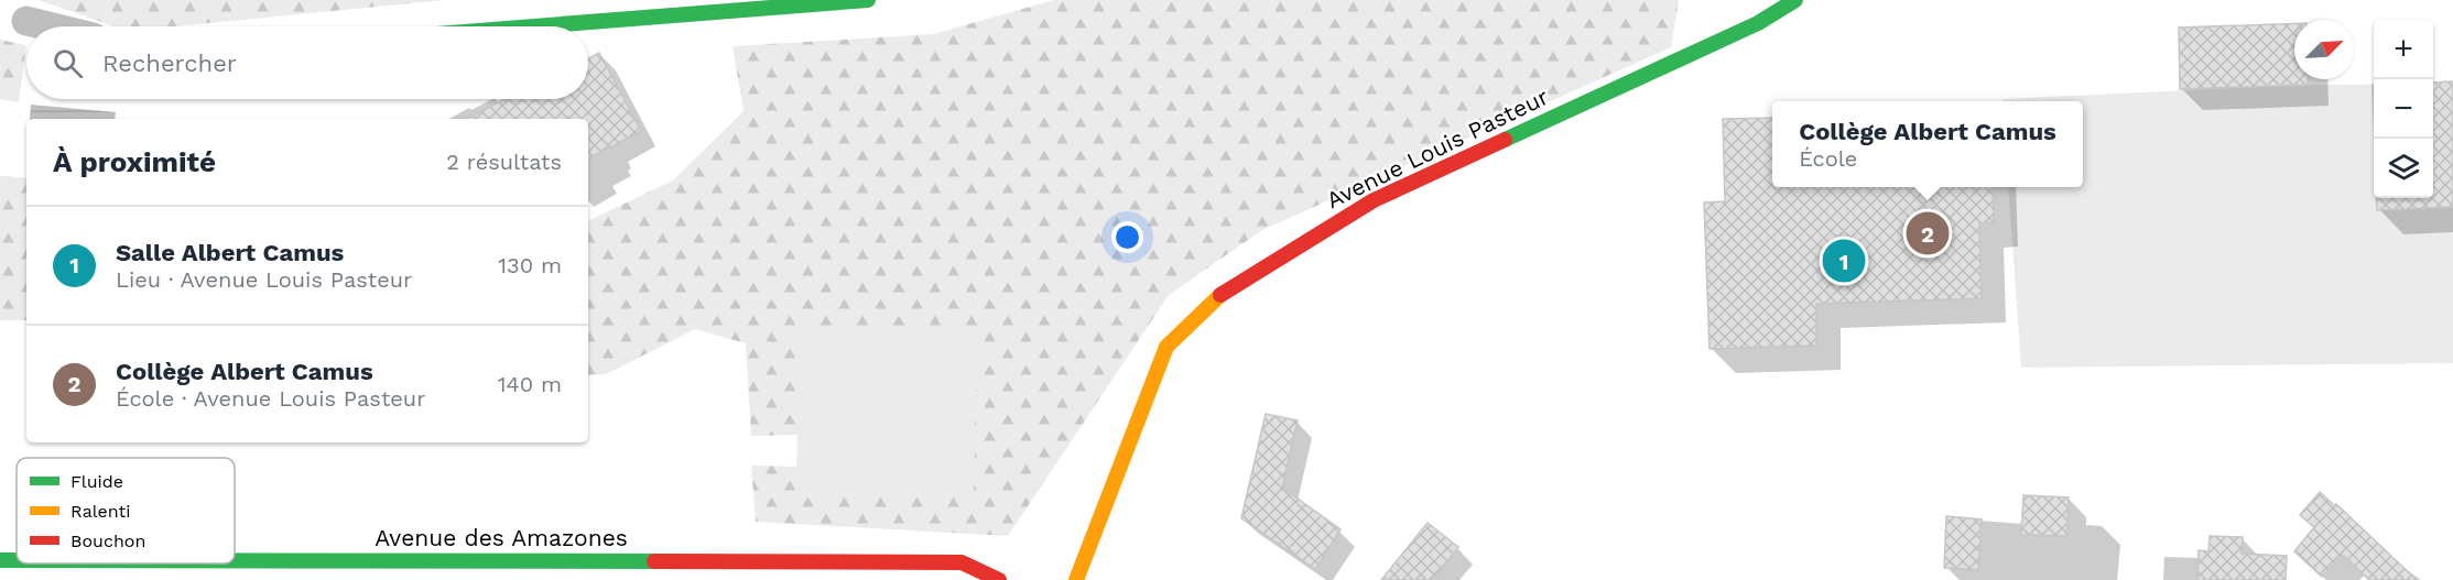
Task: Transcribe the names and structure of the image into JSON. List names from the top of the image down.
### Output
{
  "streets": {
    "street": ["Avenue Louis Pasteur", "Avenue des Amazones"]
  },
  "legend": ["Fluide", "Ralenti", "Bouchon"],
  "north": "top right",
  "page": {
    "map_buttons": ["+", "−"],
    "search": "Rechercher",
    "popup": ["Collège Albert Camus", "École"],
    "heading": ["À proximité", "2 résultats"],
    "list": [
      {
        "mark": "1",
        "name": "Salle Albert Camus",
        "note": "Lieu · Avenue Louis Pasteur",
        "value": "130 m"
      },
      {
        "mark": "2",
        "name": "Collège Albert Camus",
        "note": "École · Avenue Louis Pasteur",
        "value": "140 m"
      }
    ],
    "pins": ["2", "1"]
  }
}
